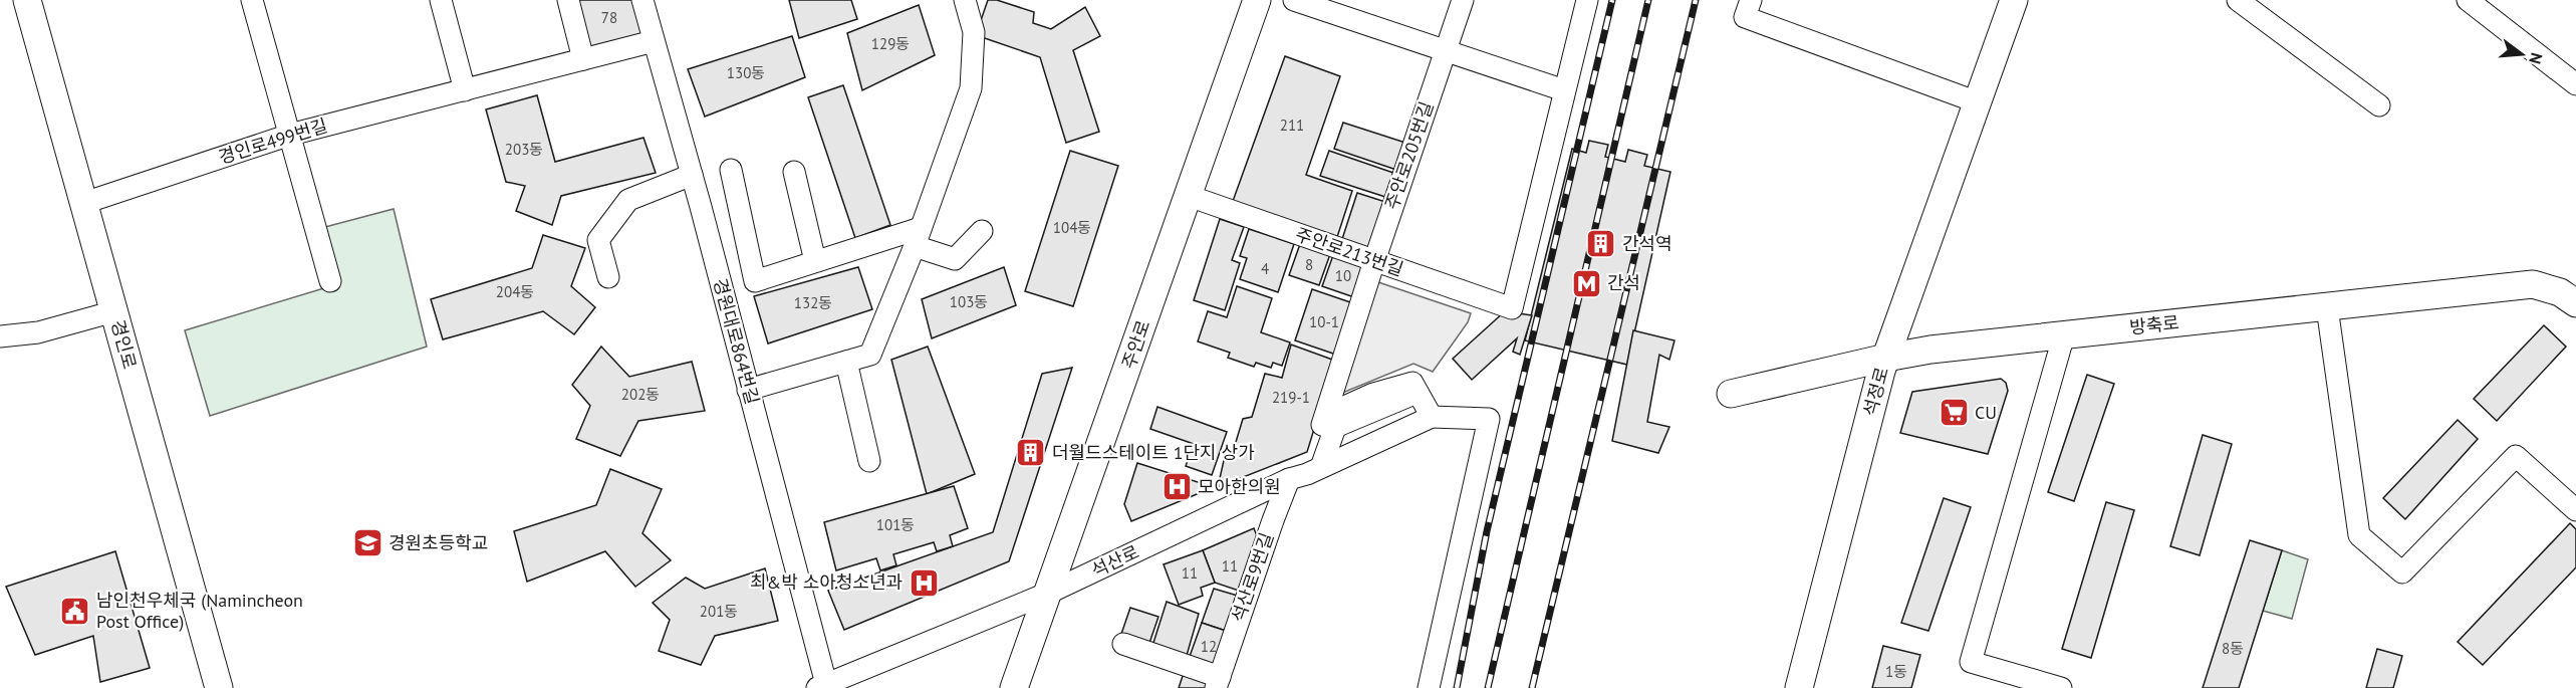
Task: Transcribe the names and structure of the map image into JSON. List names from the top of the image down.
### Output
{
  "streets": {
    "main road": [
      "방축로",
      "경인로",
      "주안로",
      "석정로"
    ],
    "street": [
      "경인로499번길",
      "주안로205번길",
      "주안로213번길",
      "경원대로864번길",
      "석산로",
      "석산로9번길"
    ]
  },
  "crossings": [
    ["경인로499번길", "경원대로864번길"],
    ["경인로499번길", "경인로"],
    ["주안로205번길", "주안로213번길"],
    ["주안로205번길", "석산로"],
    ["주안로205번길", "석산로9번길"],
    ["주안로213번길", "주안로"],
    ["방축로", "석정로"],
    ["경원대로864번길", "석산로"],
    ["주안로", "석산로"],
    ["석산로", "석산로9번길"]
  ],
  "places": {
    "building": ["간석역", "더월드스테이트 1단지 상가"],
    "metro station": ["간석"],
    "supermarket": ["CU"],
    "hospital": ["모아한의원", "최&박 소아청소년과"],
    "school or university": ["경원초등학교"],
    "public building": ["남인천우체국 (Namincheon Post Office)"]
  },
  "house_numbers": [
    "78",
    "129동",
    "130동",
    "211",
    "203동",
    "104동",
    "8",
    "4",
    "10",
    "204동",
    "103동",
    "132동",
    "10-1",
    "202동",
    "219-1",
    "101동",
    "11",
    "11",
    "201동",
    "12",
    "8동",
    "1동"
  ],
  "north": "right"
}
